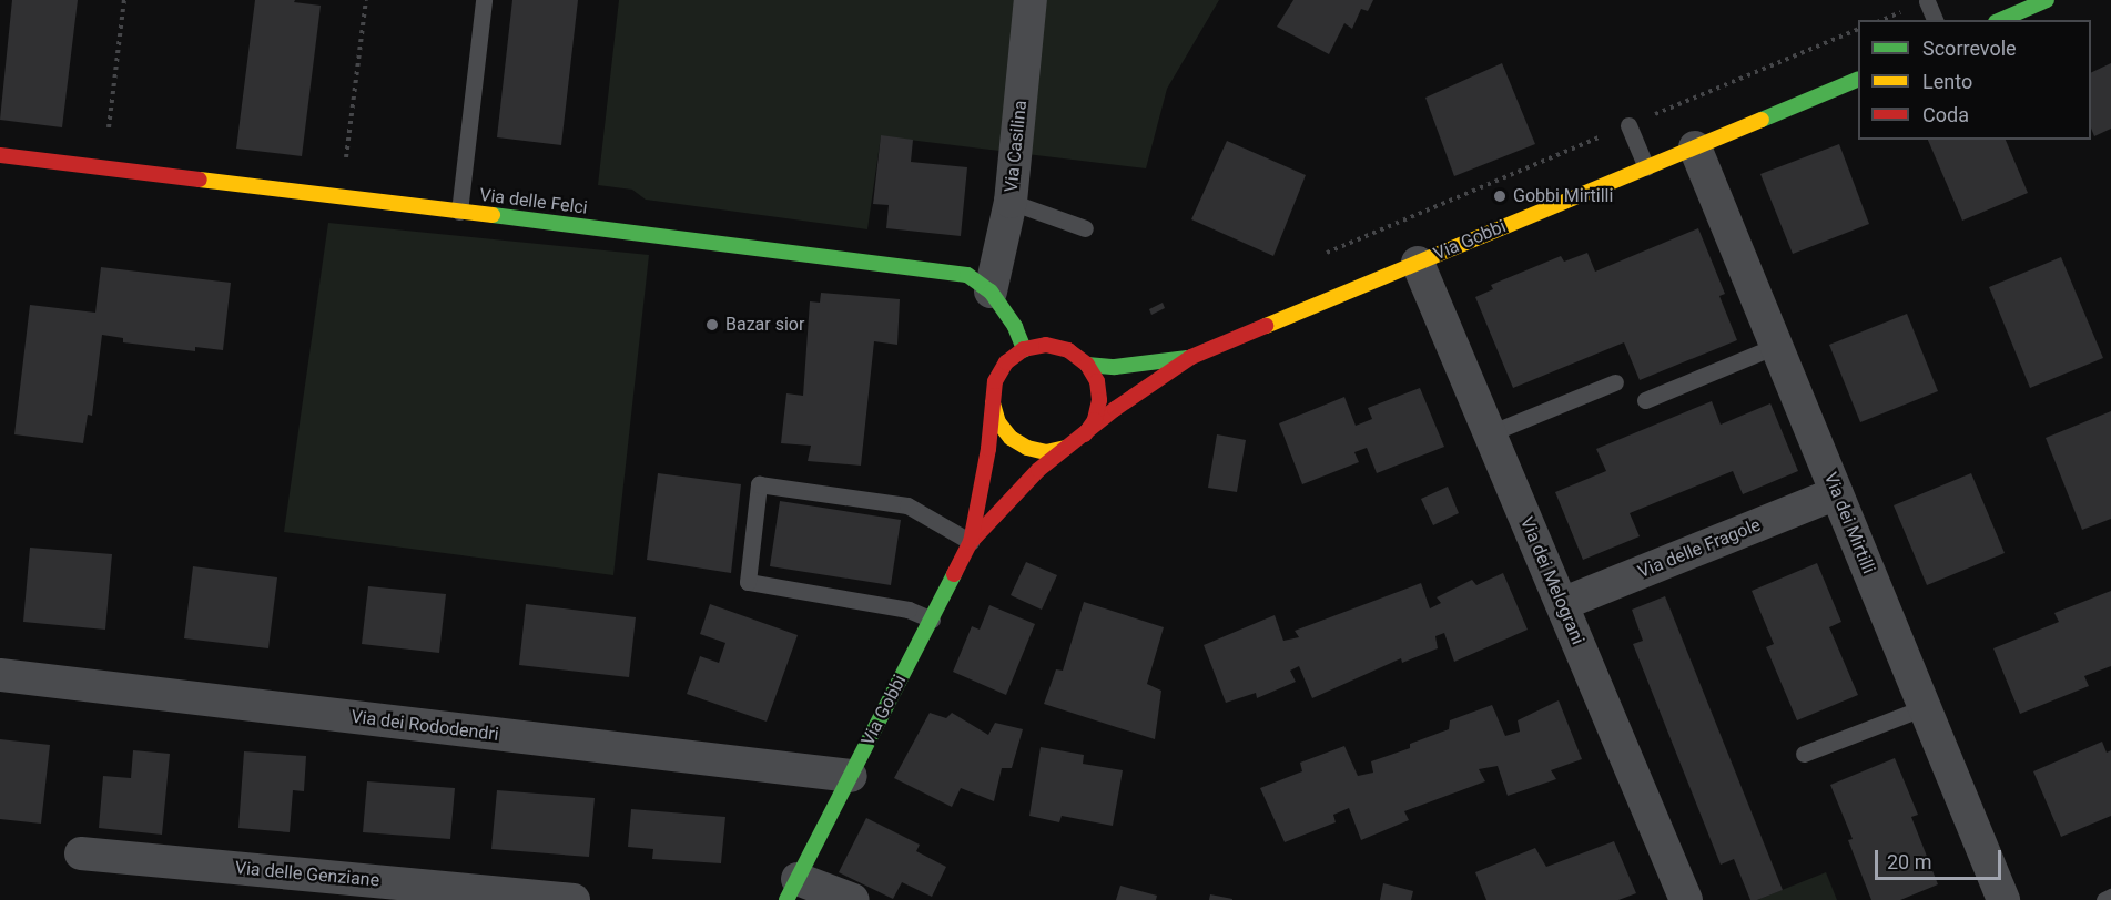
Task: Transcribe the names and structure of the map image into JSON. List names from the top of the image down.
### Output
{
  "streets": {
    "street": [
      "Via Casilina",
      "Via delle Felci",
      "Via Gobbi",
      "Via dei Mirtilli",
      "Via delle Fragole",
      "Via dei Melograni",
      "Via dei Rododendri",
      "Via delle Genziane"
    ]
  },
  "crossings": [
    ["Via Casilina", "Via delle Felci"],
    ["Via delle Felci", "Via Gobbi"],
    ["Via Gobbi", "Via dei Mirtilli"],
    ["Via Gobbi", "Via dei Melograni"],
    ["Via Gobbi", "Via dei Rododendri"],
    ["Via dei Mirtilli", "Via delle Fragole"],
    ["Via delle Fragole", "Via dei Melograni"]
  ],
  "places": ["Gobbi Mirtilli", "Bazar sior"],
  "legend": ["Scorrevole", "Lento", "Coda"],
  "scale_bar": "20 m"
}
